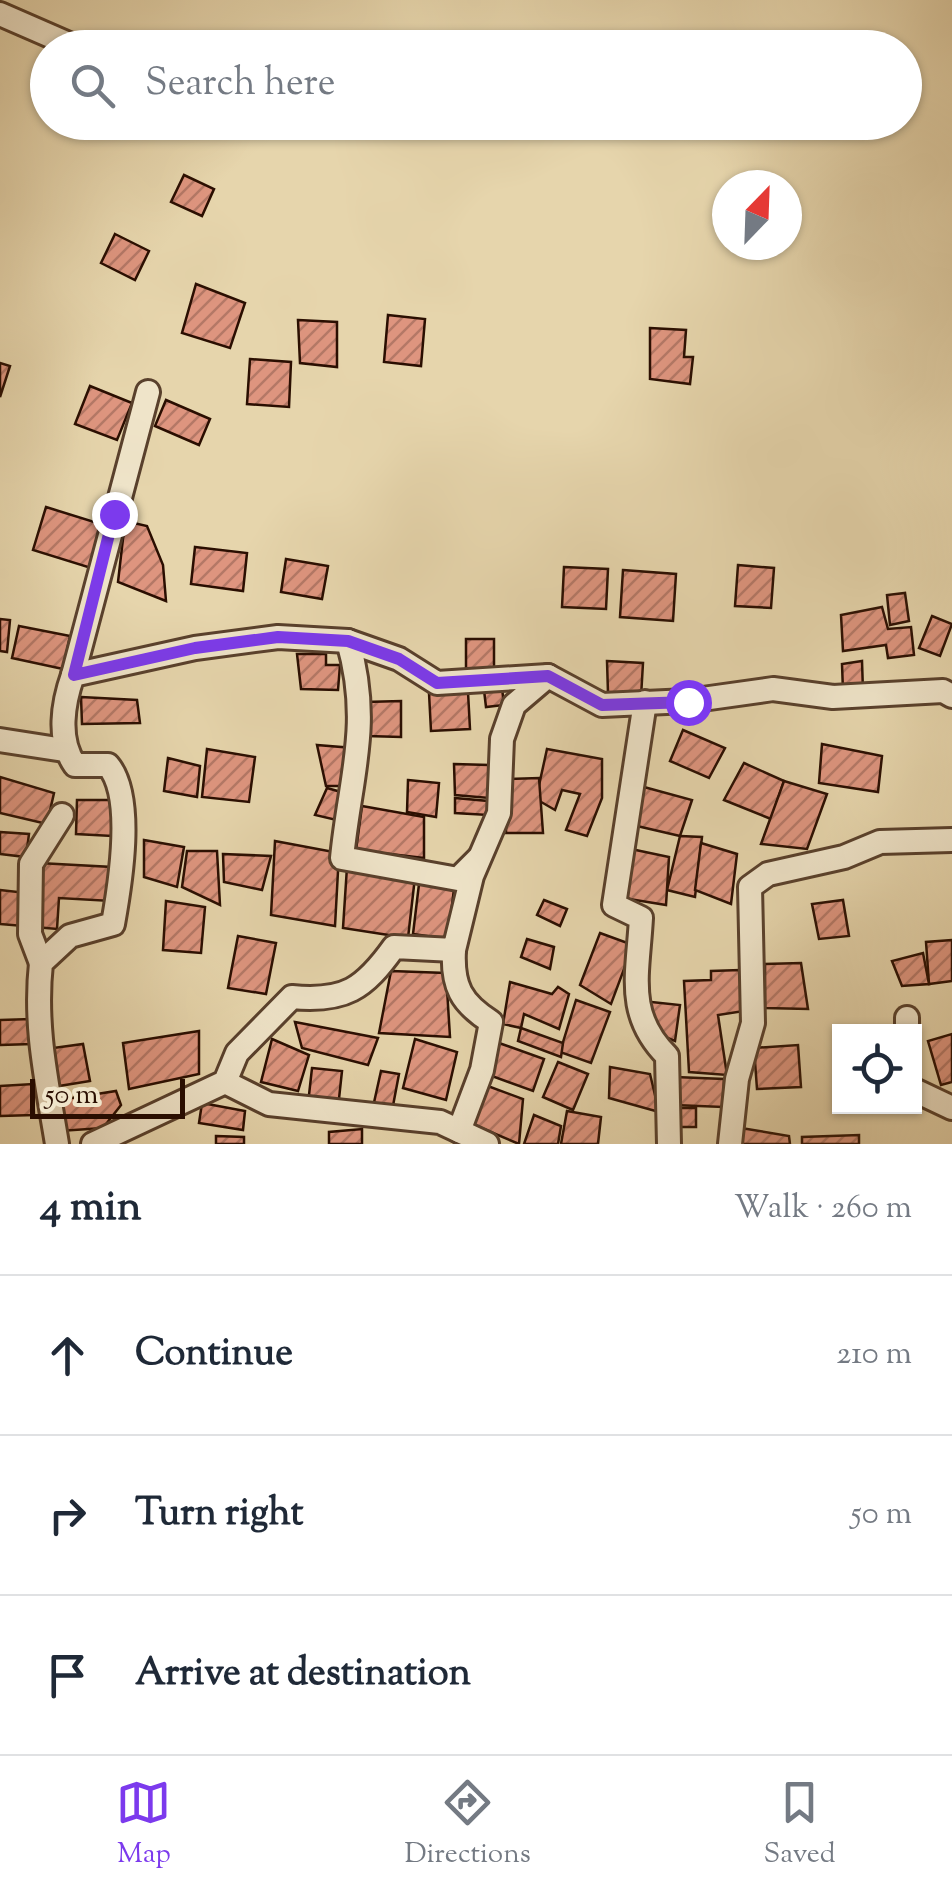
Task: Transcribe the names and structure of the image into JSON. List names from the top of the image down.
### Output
{
  "scale_bar": "50 m",
  "north": "top right",
  "page": {
    "search": "Search here",
    "scale": "50 m",
    "heading": ["4 min", "Walk · 260 m"],
    "list": [
      ["Continue", "210 m"],
      ["Turn right", "50 m"],
      "Arrive at destination"
    ],
    "nav": ["Map", "Directions", "Saved"]
  }
}
